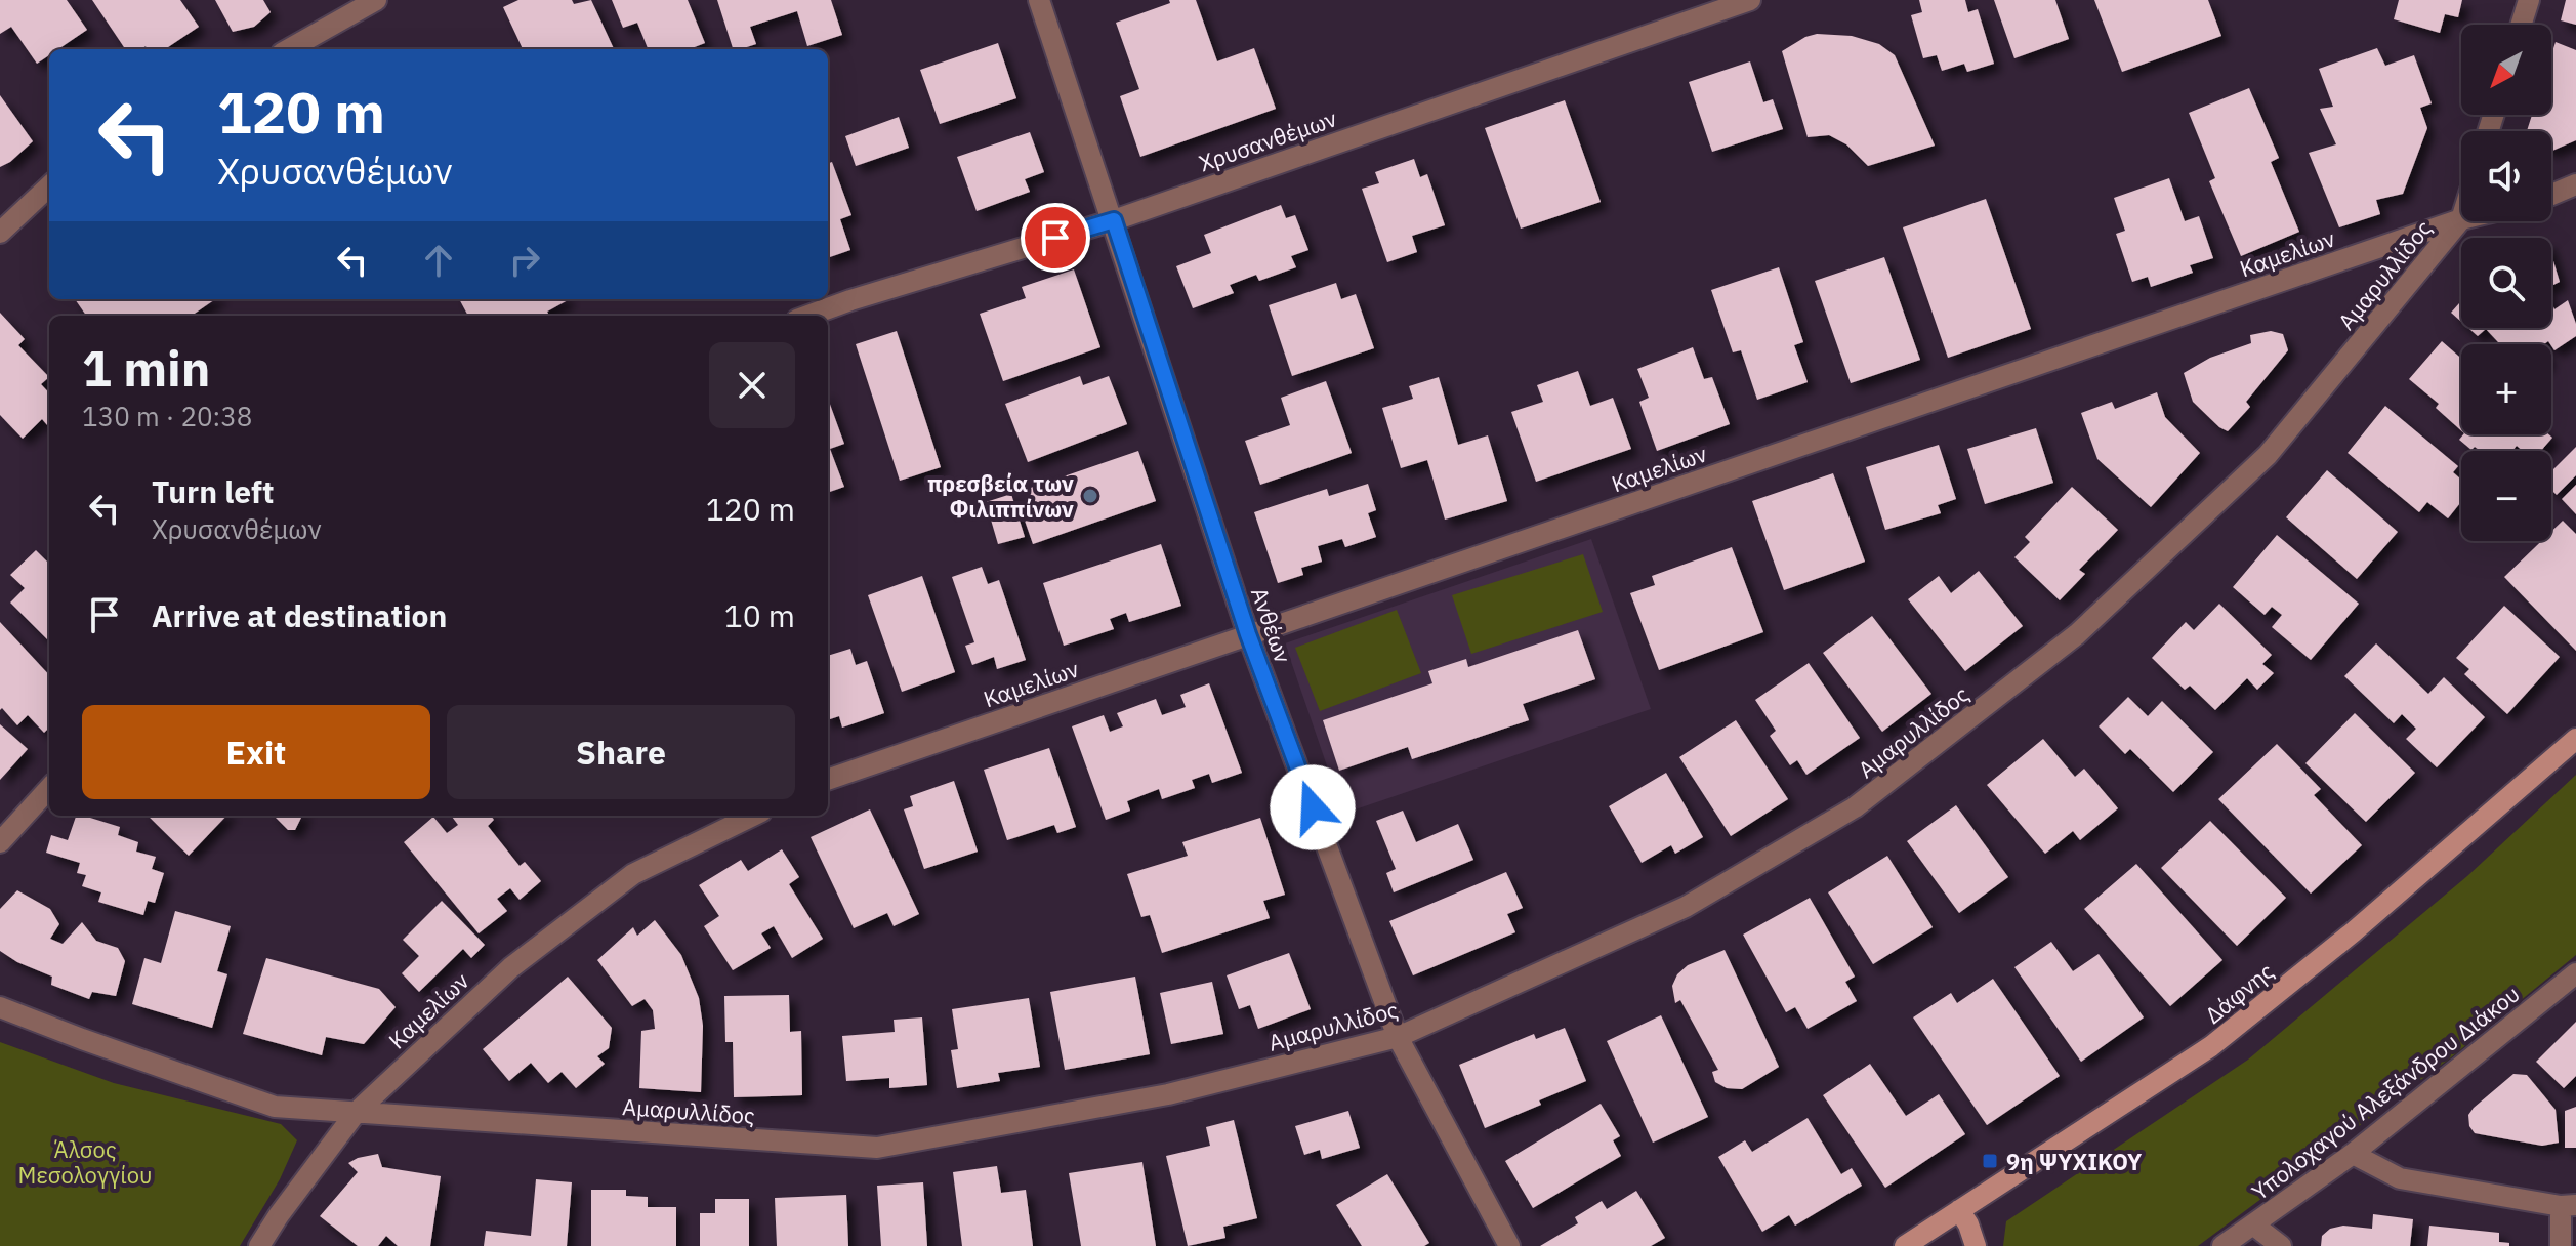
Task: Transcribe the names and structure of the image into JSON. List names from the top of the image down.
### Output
{
  "streets": {
    "main road": ["Δάφνης"],
    "street": [
      "Χρυσανθέμων",
      "Καμελίων",
      "Αμαρυλλίδος",
      "Ανθέων",
      "Υπολοχαγού Αλεξάνδρου Διάκου"
    ]
  },
  "crossings": [
    ["Χρυσανθέμων", "Ανθέων"],
    ["Καμελίων", "Αμαρυλλίδος"],
    ["Καμελίων", "Ανθέων"],
    ["Αμαρυλλίδος", "Ανθέων"]
  ],
  "parks": ["Άλσος Μεσολογγίου"],
  "places": {
    "other": ["πρεσβεία των Φιλιππίνων"],
    "transit": ["9η ΨΥΧΙΚΟΥ"]
  },
  "north": "bottom left",
  "page": {
    "map_buttons": ["+", "−"],
    "turn": ["120 m", "Χρυσανθέμων"],
    "heading": ["1 min", "130 m · 20:38"],
    "list": [
      {
        "name": "Turn left",
        "note": "Χρυσανθέμων",
        "value": "120 m"
      },
      {
        "name": "Arrive at destination",
        "value": "10 m"
      }
    ],
    "buttons": ["Exit", "Share"]
  }
}
